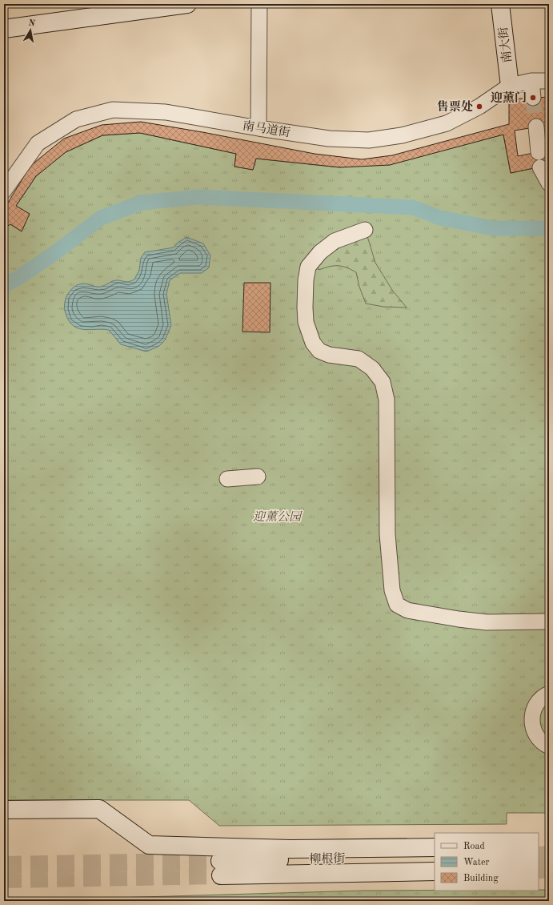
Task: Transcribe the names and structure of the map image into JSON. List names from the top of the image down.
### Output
{
  "streets": {
    "street": ["南大街", "南马道街", "柳根街"]
  },
  "crossings": [
    ["南大街", "南马道街"]
  ],
  "parks": ["迎薰公园"],
  "places": ["迎薰门", "售票处"],
  "legend": ["Road", "Water", "Building"],
  "north": "top"
}
